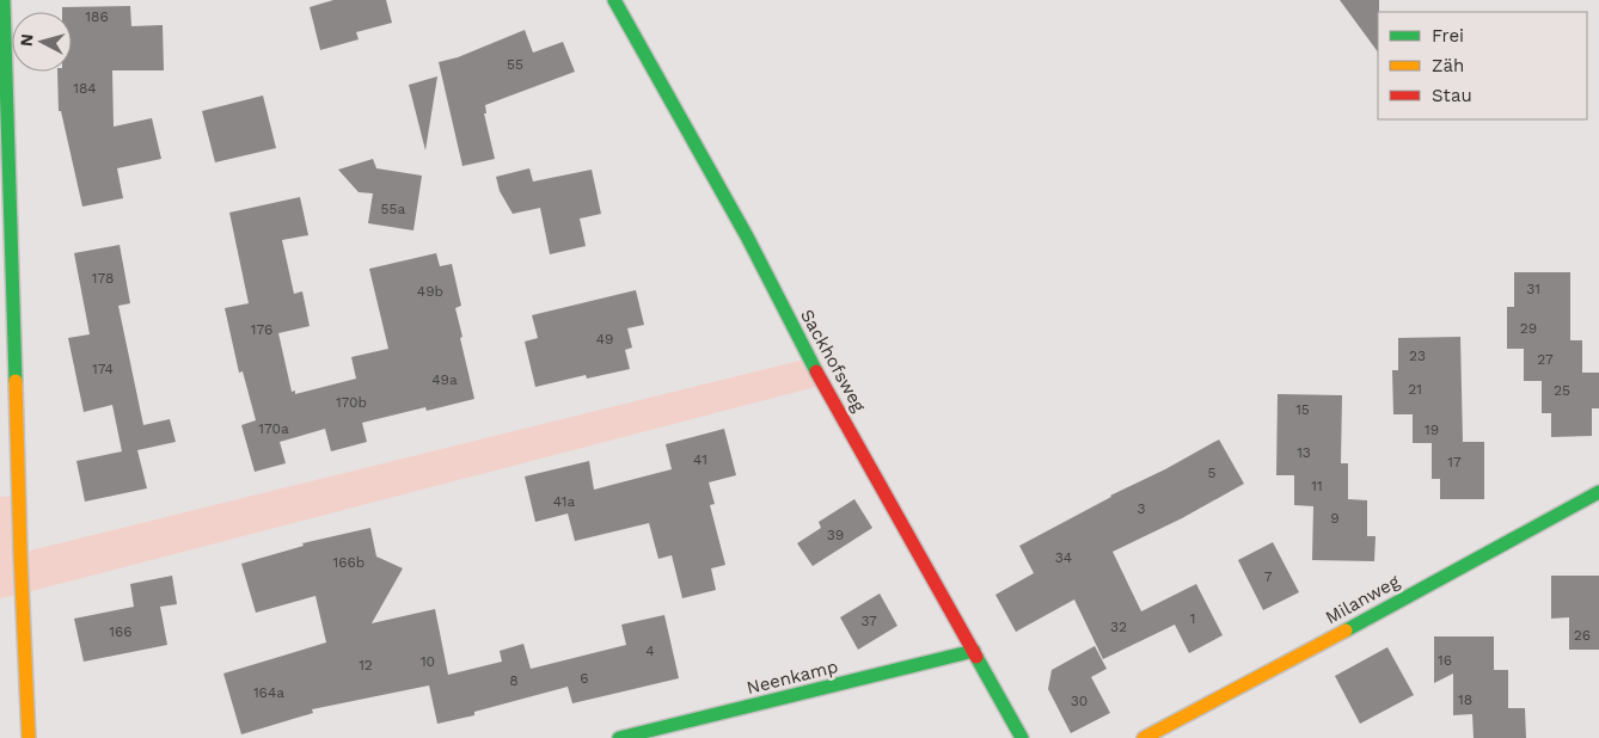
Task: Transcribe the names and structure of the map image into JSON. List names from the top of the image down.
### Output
{
  "streets": {
    "street": ["Sackhofsweg", "Milanweg", "Neenkamp"]
  },
  "crossings": [
    ["Sackhofsweg", "Neenkamp"]
  ],
  "house_numbers": [
    "186",
    "55",
    "184",
    "55a",
    "178",
    "31",
    "49b",
    "29",
    "176",
    "49",
    "23",
    "27",
    "174",
    "49a",
    "21",
    "25",
    "170b",
    "15",
    "170a",
    "19",
    "13",
    "41",
    "17",
    "5",
    "11",
    "41a",
    "3",
    "9",
    "39",
    "34",
    "166b",
    "7",
    "1",
    "37",
    "32",
    "166",
    "26",
    "4",
    "16",
    "10",
    "12",
    "6",
    "8",
    "164a",
    "18",
    "30"
  ],
  "legend": ["Frei", "Zäh", "Stau"],
  "north": "left"
}
